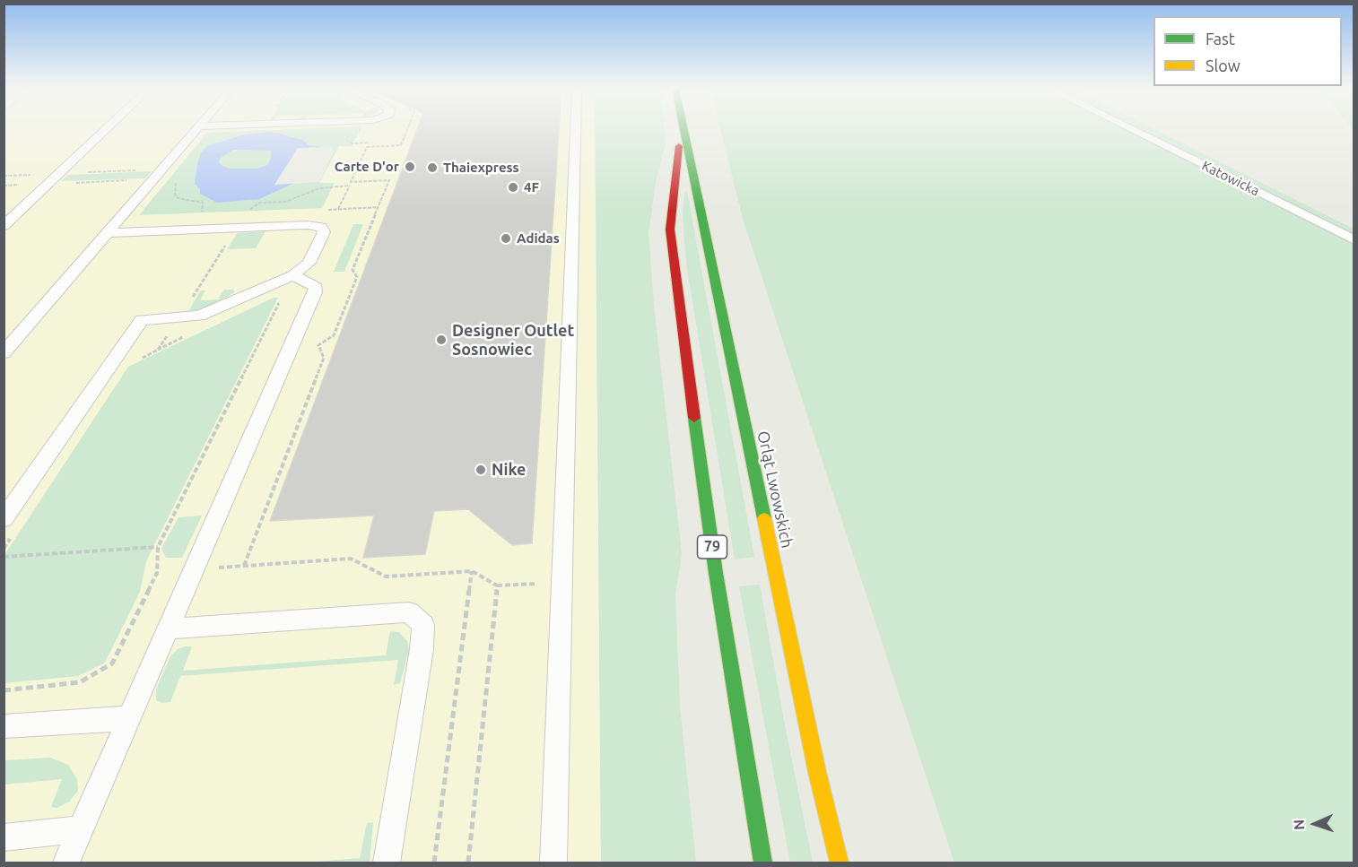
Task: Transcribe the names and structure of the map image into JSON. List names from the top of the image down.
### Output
{
  "streets": {
    "main road": ["Orląt Lwowskich", "79"],
    "lane": ["Katowicka"]
  },
  "places": [
    "Carte D'or",
    "Thaiexpress",
    "4F",
    "Adidas",
    "Designer Outlet Sosnowiec",
    "Nike"
  ],
  "legend": ["Fast", "Slow"],
  "north": "left"
}
